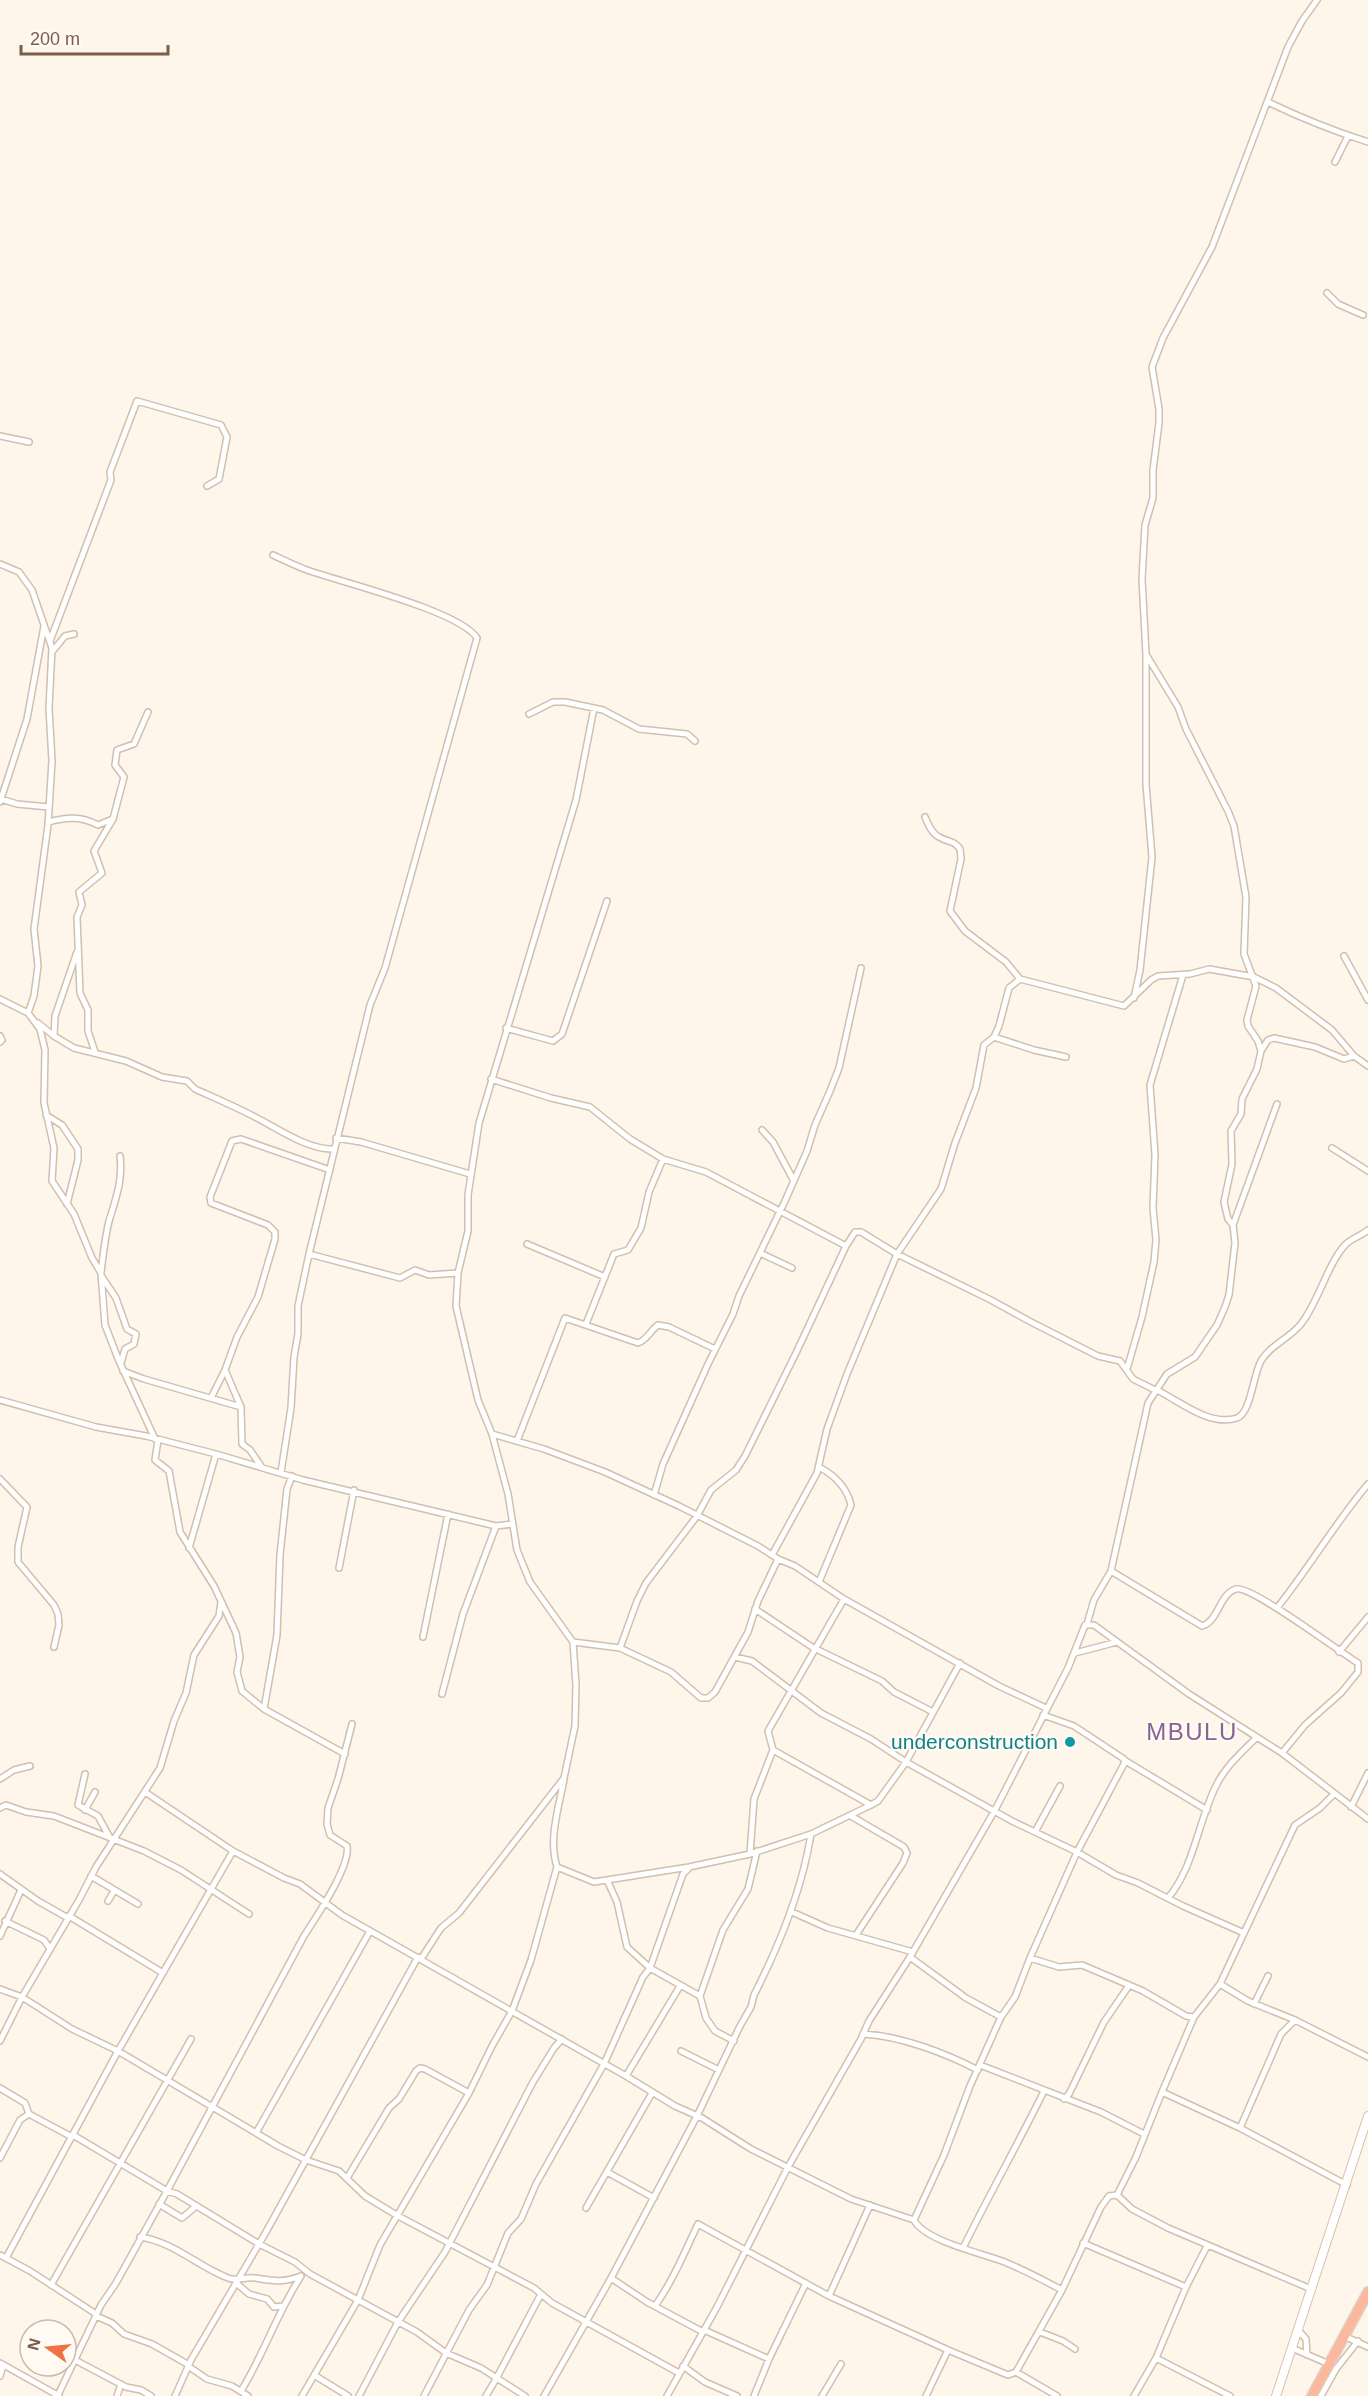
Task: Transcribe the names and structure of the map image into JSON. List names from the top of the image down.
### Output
{
  "districts": ["MBULU"],
  "places": ["underconstruction"],
  "scale_bar": "200 m",
  "north": "left"
}
